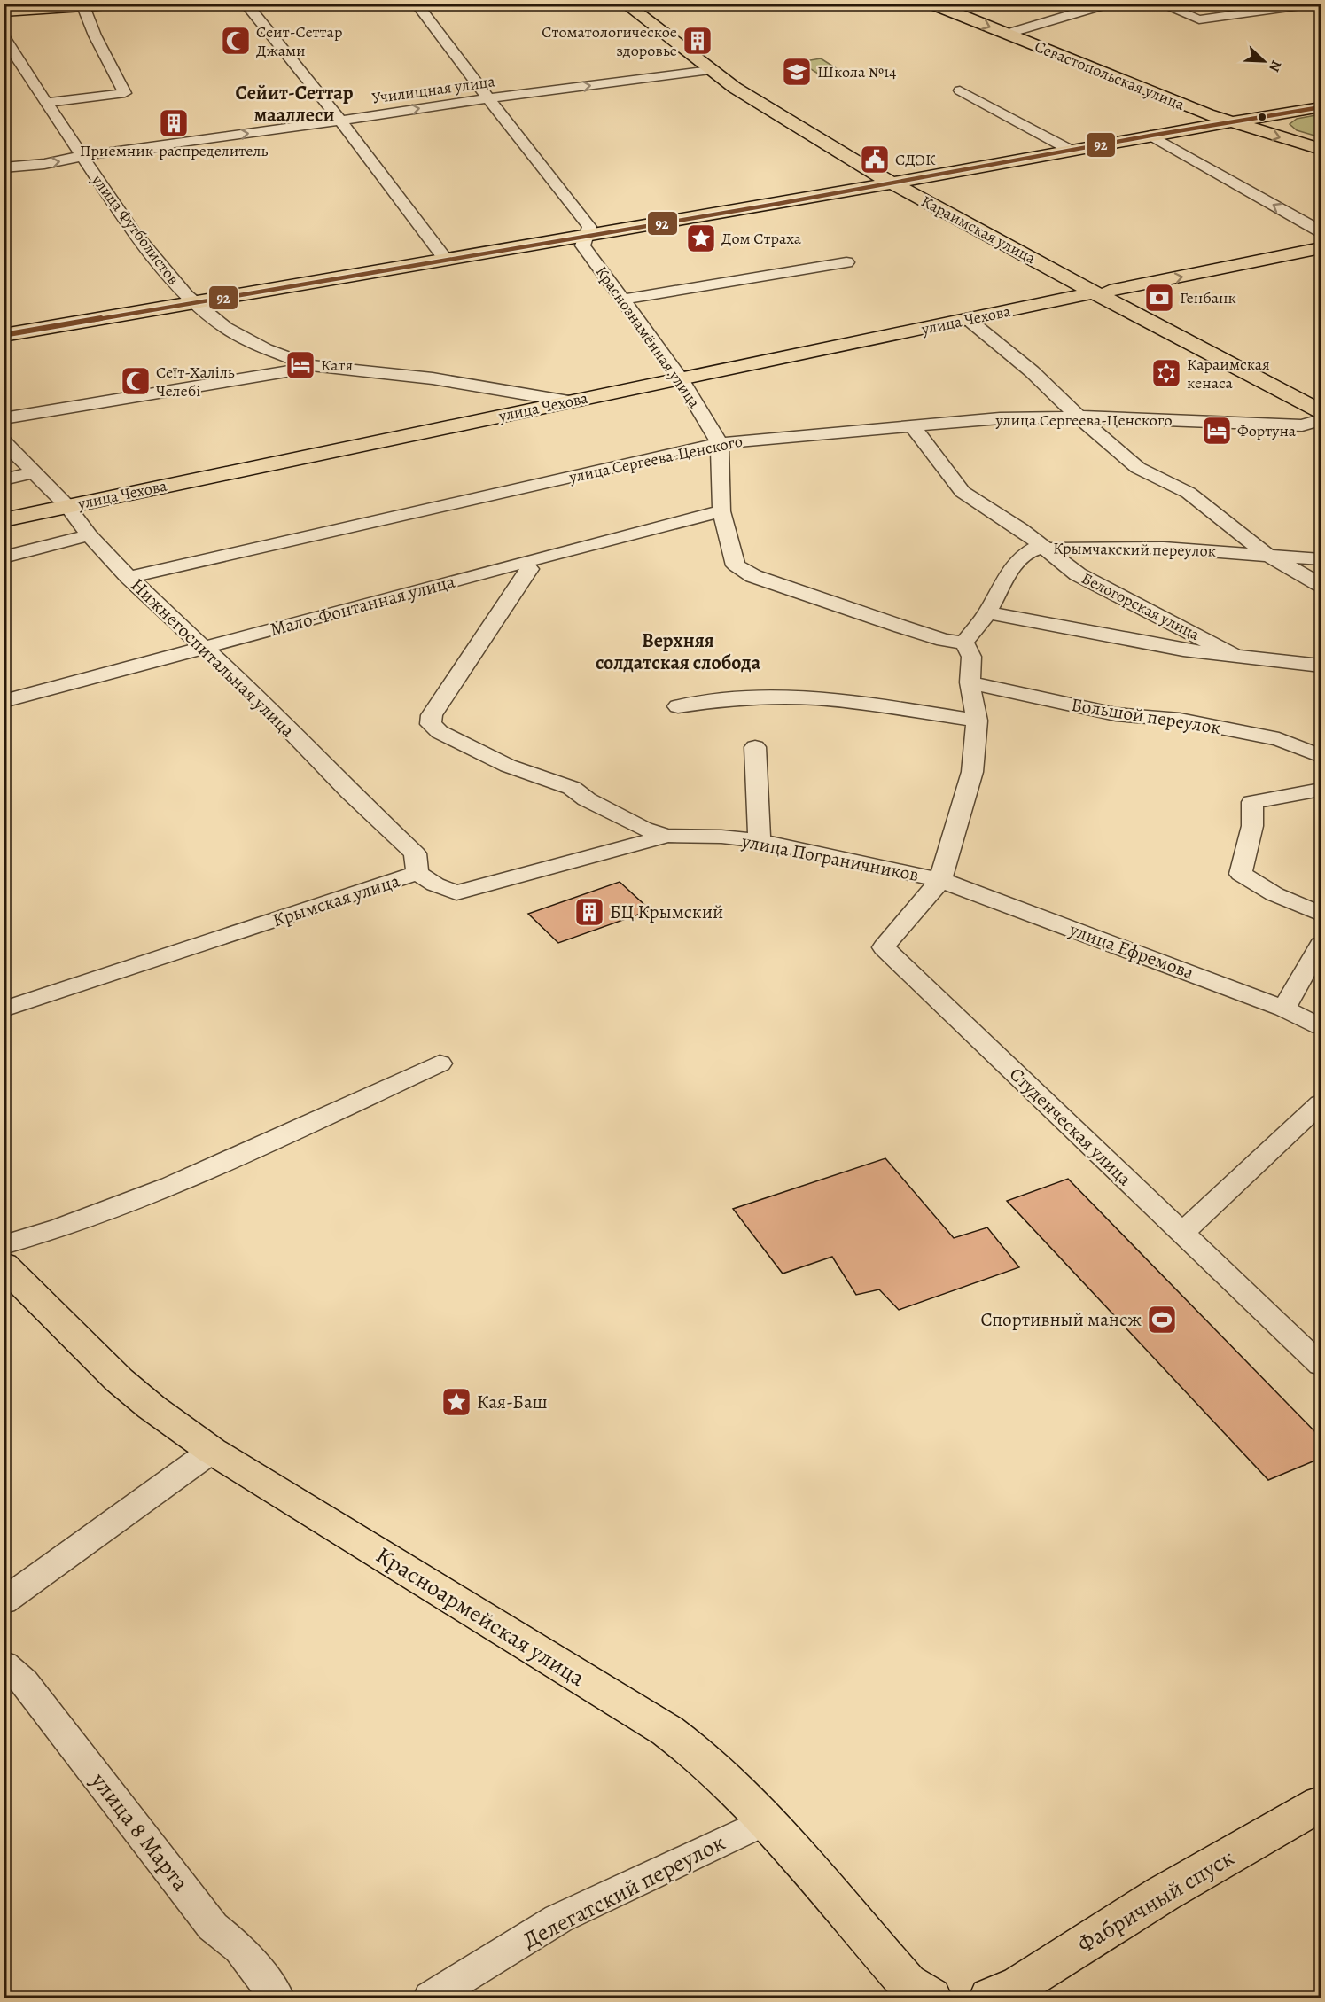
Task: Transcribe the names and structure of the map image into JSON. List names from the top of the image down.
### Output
{
  "streets": {
    "main road": [
      "Севастопольская улица",
      "Караимская улица",
      "улица Чехова",
      "Красноармейская улица",
      "Фабричный спуск"
    ],
    "street": [
      "Училищная улица",
      "улица Футболистов",
      "Краснознамённая улица",
      "улица Сергеева-Ценского",
      "Крымчакский переулок",
      "Мало-Фонтанная улица",
      "Белогорская улица",
      "Нижнегоспитальная улица",
      "Большой переулок",
      "улица Пограничников",
      "Крымская улица",
      "улица Ефремова",
      "Студенческая улица",
      "улица 8 Марта",
      "Делегатский переулок"
    ]
  },
  "crossings": [
    ["Училищная улица", "улица Футболистов"],
    ["Училищная улица", "Караимская улица"],
    ["Училищная улица", "Краснознамённая улица"],
    ["улица Футболистов", "улица Чехова"],
    ["улица Чехова", "Краснознамённая улица"],
    ["улица Чехова", "Нижнегоспитальная улица"],
    ["Краснознамённая улица", "улица Сергеева-Ценского"],
    ["Краснознамённая улица", "Крымчакский переулок"],
    ["Краснознамённая улица", "Мало-Фонтанная улица"],
    ["улица Сергеева-Ценского", "Белогорская улица"],
    ["улица Сергеева-Ценского", "Нижнегоспитальная улица"],
    ["Крымчакский переулок", "Белогорская улица"],
    ["Мало-Фонтанная улица", "Нижнегоспитальная улица"],
    ["Мало-Фонтанная улица", "улица Пограничников"],
    ["Нижнегоспитальная улица", "Крымская улица"],
    ["улица Пограничников", "Крымская улица"],
    ["улица Пограничников", "улица Ефремова"],
    ["улица Пограничников", "Студенческая улица"],
    ["улица Ефремова", "Студенческая улица"],
    ["Красноармейская улица", "Делегатский переулок"]
  ],
  "one_way": ["Севастопольская улица", "Училищная улица"],
  "districts": ["Сейит-Сеттар мааллеси", "Верхняя солдатская слобода"],
  "places": {
    "mosque": ["Сеит-Сеттар Джами", "Сеїт-Халіль Челебі"],
    "building": ["Стоматологическое здоровье", "Приемник-распределитель", "БЦ Крымский"],
    "school or university": ["Школа №14"],
    "public building": ["СДЭК"],
    "place": ["Дом Страха", "Кая-Баш"],
    "bank": ["Генбанк"],
    "hotel": ["Катя", "Фортуна"],
    "synagogue": ["Караимская кенаса"],
    "sports": ["Спортивный манеж"]
  },
  "lines": ["transit line 92"],
  "north": "bottom right"
}
